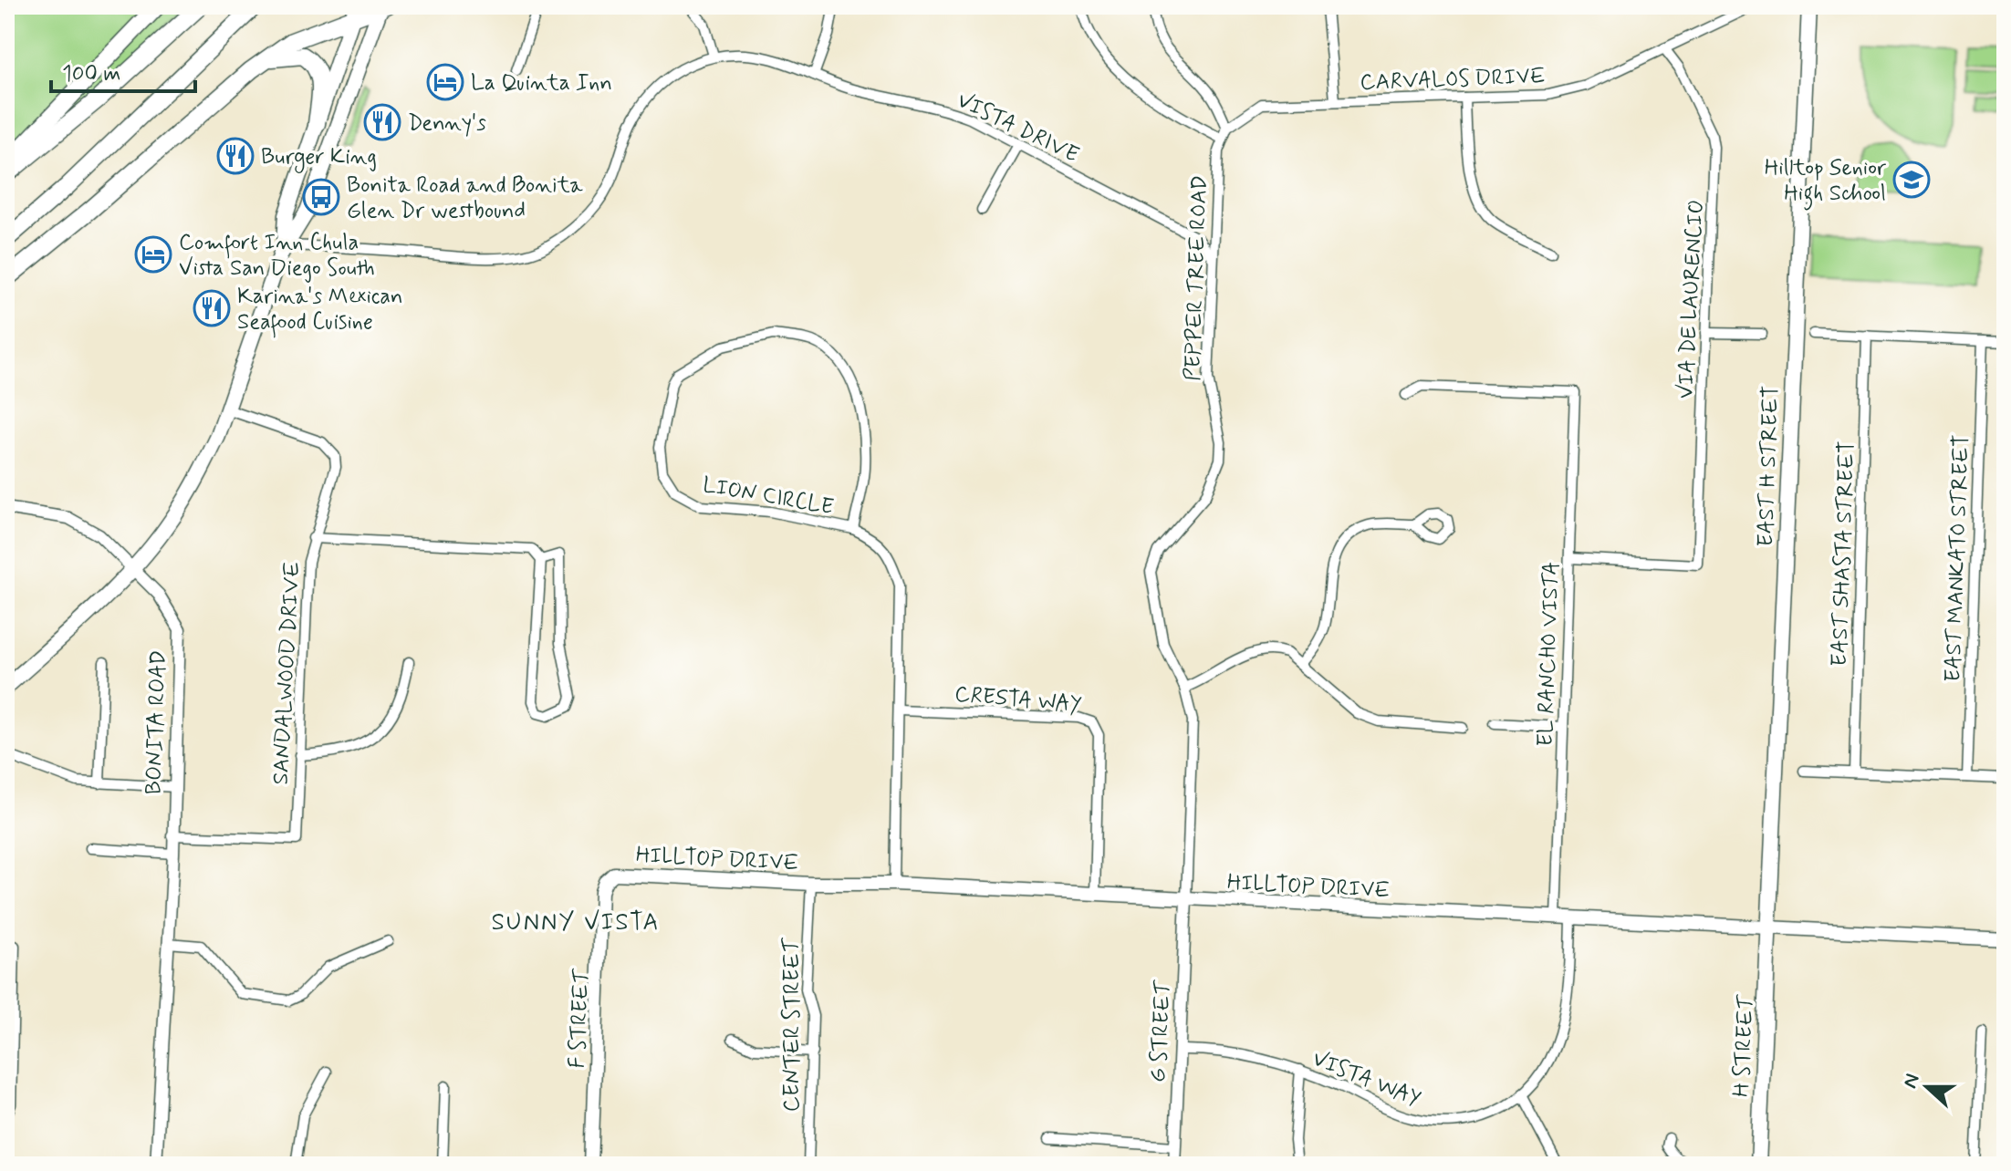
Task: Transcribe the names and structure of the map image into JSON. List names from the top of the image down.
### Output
{
  "streets": {
    "main road": [
      "EAST H STREET",
      "HILLTOP DRIVE",
      "F STREET",
      "H STREET"
    ],
    "street": [
      "CARVALOS DRIVE",
      "VISTA DRIVE",
      "PEPPER TREE ROAD",
      "VIA DE LAURENCIO",
      "LION CIRCLE",
      "EAST SHASTA STREET",
      "EAST MANKATO STREET",
      "EL RANCHO VISTA",
      "SANDALWOOD DRIVE",
      "CRESTA WAY",
      "BONITA ROAD",
      "CENTER STREET",
      "G STREET",
      "VISTA WAY"
    ]
  },
  "crossings": [
    ["CARVALOS DRIVE", "PEPPER TREE ROAD"],
    ["CARVALOS DRIVE", "VIA DE LAURENCIO"],
    ["VISTA DRIVE", "PEPPER TREE ROAD"],
    ["PEPPER TREE ROAD", "HILLTOP DRIVE"],
    ["PEPPER TREE ROAD", "G STREET"],
    ["VIA DE LAURENCIO", "EL RANCHO VISTA"],
    ["EAST H STREET", "HILLTOP DRIVE"],
    ["EAST H STREET", "H STREET"],
    ["LION CIRCLE", "CRESTA WAY"],
    ["LION CIRCLE", "HILLTOP DRIVE"],
    ["EL RANCHO VISTA", "HILLTOP DRIVE"],
    ["EL RANCHO VISTA", "VISTA WAY"],
    ["SANDALWOOD DRIVE", "BONITA ROAD"],
    ["CRESTA WAY", "HILLTOP DRIVE"],
    ["HILLTOP DRIVE", "F STREET"],
    ["HILLTOP DRIVE", "CENTER STREET"],
    ["HILLTOP DRIVE", "G STREET"],
    ["HILLTOP DRIVE", "H STREET"],
    ["HILLTOP DRIVE", "VISTA WAY"],
    ["G STREET", "VISTA WAY"]
  ],
  "districts": ["SUNNY VISTA"],
  "places": {
    "hotel": ["La Quinta Inn", "Comfort Inn Chula Vista San Diego South"],
    "restaurant": ["Denny's", "Burger King", "Karina's Mexican Seafood Cuisine"],
    "school or university": ["Hilltop Senior High School"],
    "bus stop": ["Bonita Road and Bonita Glen Dr westbound"]
  },
  "scale_bar": "100 m",
  "north": "left"
}
